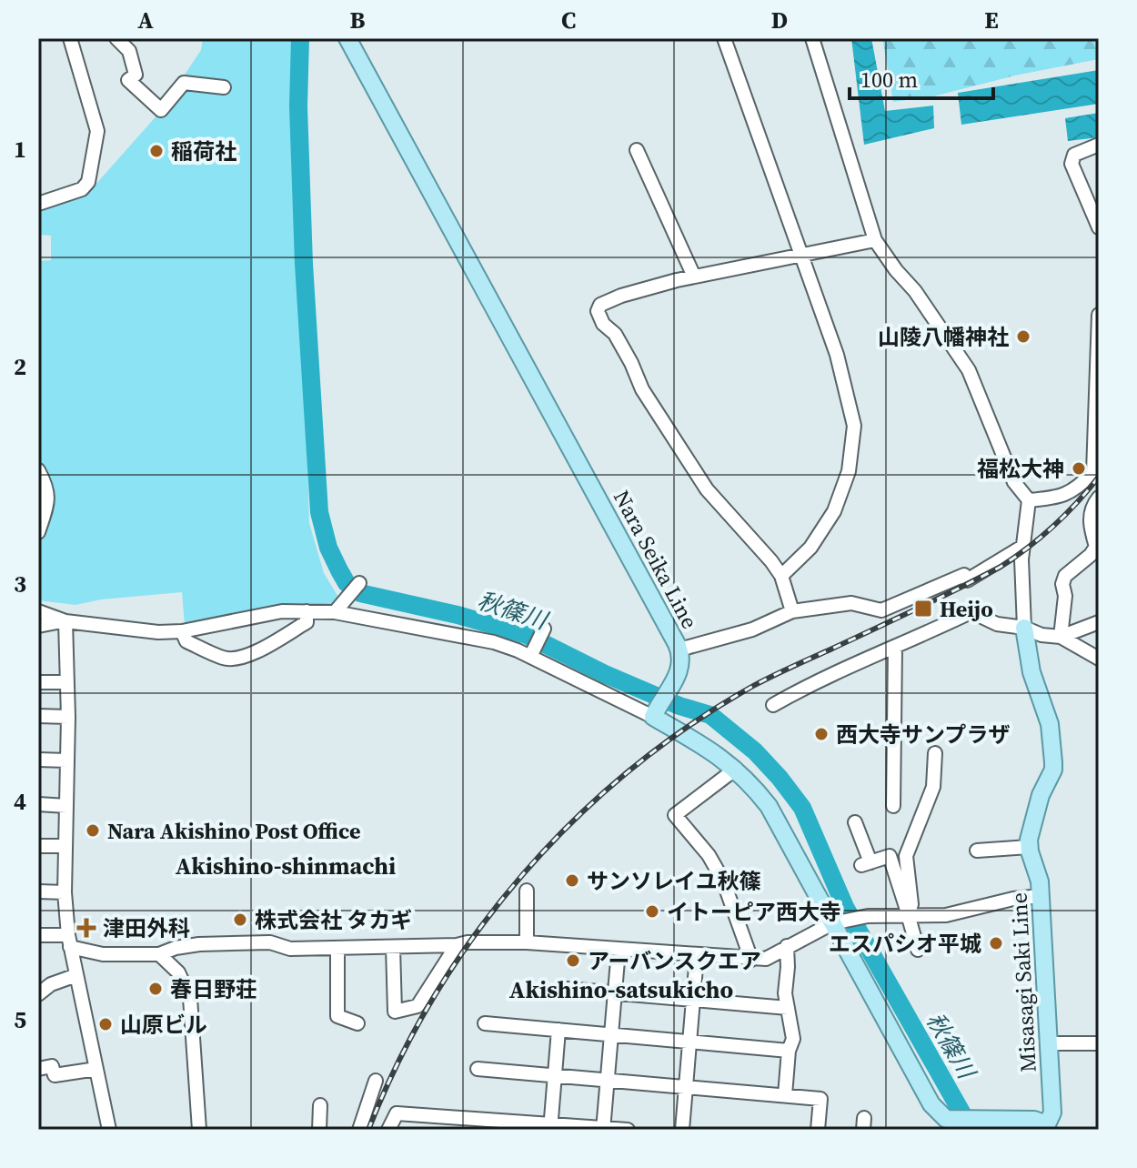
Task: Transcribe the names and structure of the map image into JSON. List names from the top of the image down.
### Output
{
  "streets": {
    "main road": ["Nara Seika Line", "Misasagi Saki Line"]
  },
  "districts": ["Akishino-shinmachi", "Akishino-satsukicho"],
  "water": ["秋篠川"],
  "places": {
    "other": [
      "稲荷社",
      "山陵八幡神社",
      "福松大神",
      "西大寺サンプラザ",
      "Nara Akishino Post Office",
      "サンソレイユ秋篠",
      "イトーピア西大寺",
      "株式会社 タカギ",
      "エスパシオ平城",
      "アーバンスクエア",
      "春日野荘",
      "山原ビル"
    ],
    "transit": ["Heijo"],
    "health": ["津田外科"]
  },
  "scale_bar": "100 m",
  "grid": {
    "columns": [
      "A",
      "B",
      "C",
      "D",
      "E"
    ],
    "rows": [
      "1",
      "2",
      "3",
      "4",
      "5"
    ]
  }
}
